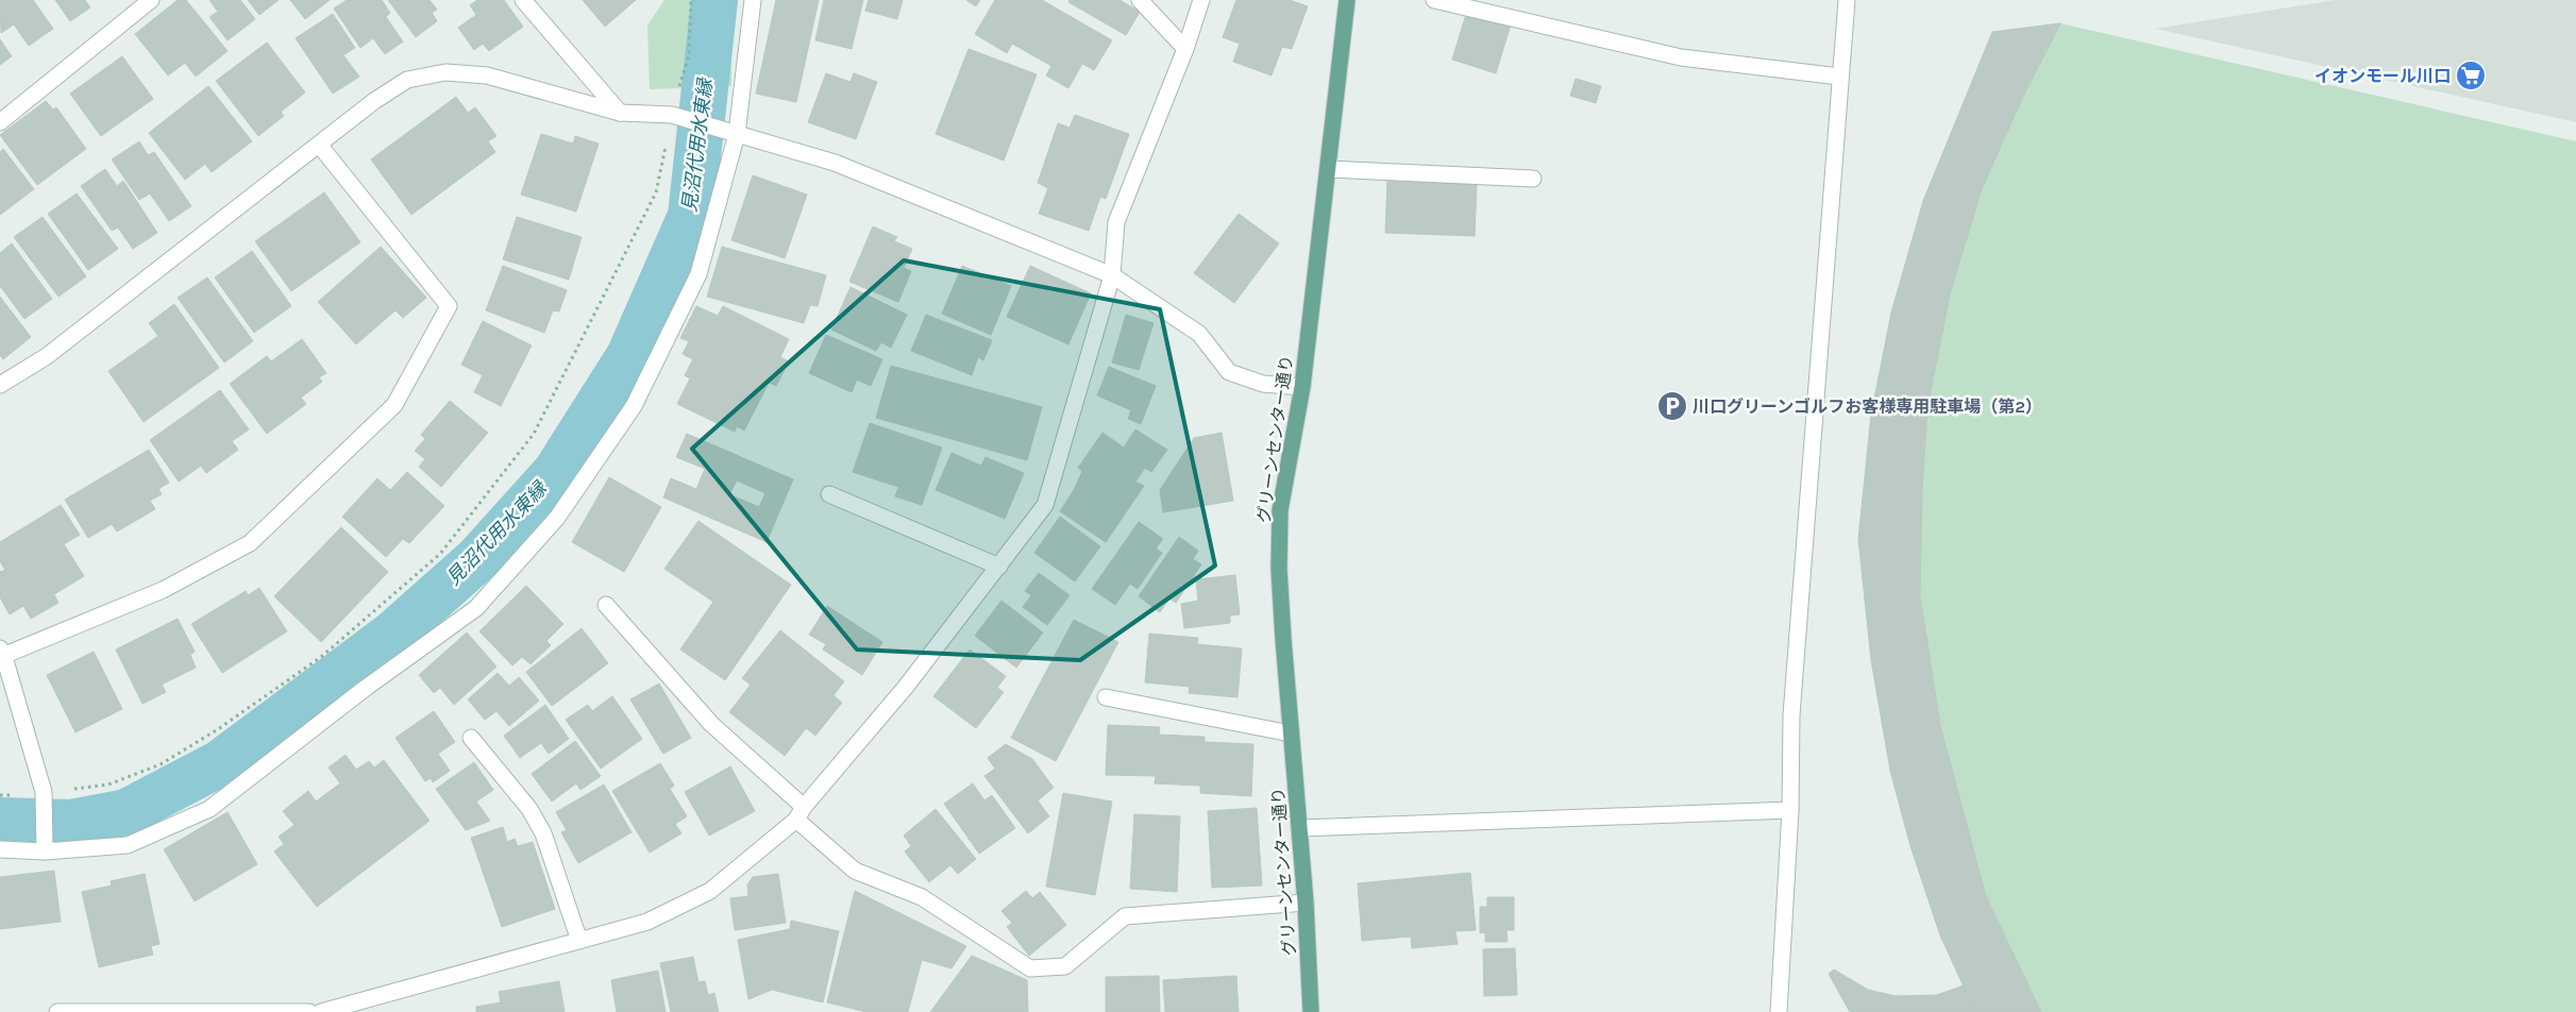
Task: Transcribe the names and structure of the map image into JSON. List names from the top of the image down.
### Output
{
  "streets": {
    "main road": ["グリーンセンター通り"]
  },
  "water": ["見沼代用水東縁"],
  "places": {
    "supermarket": ["イオンモール川口"],
    "parking": ["川口グリーンゴルフお客様専用駐車場（第2）"]
  }
}
